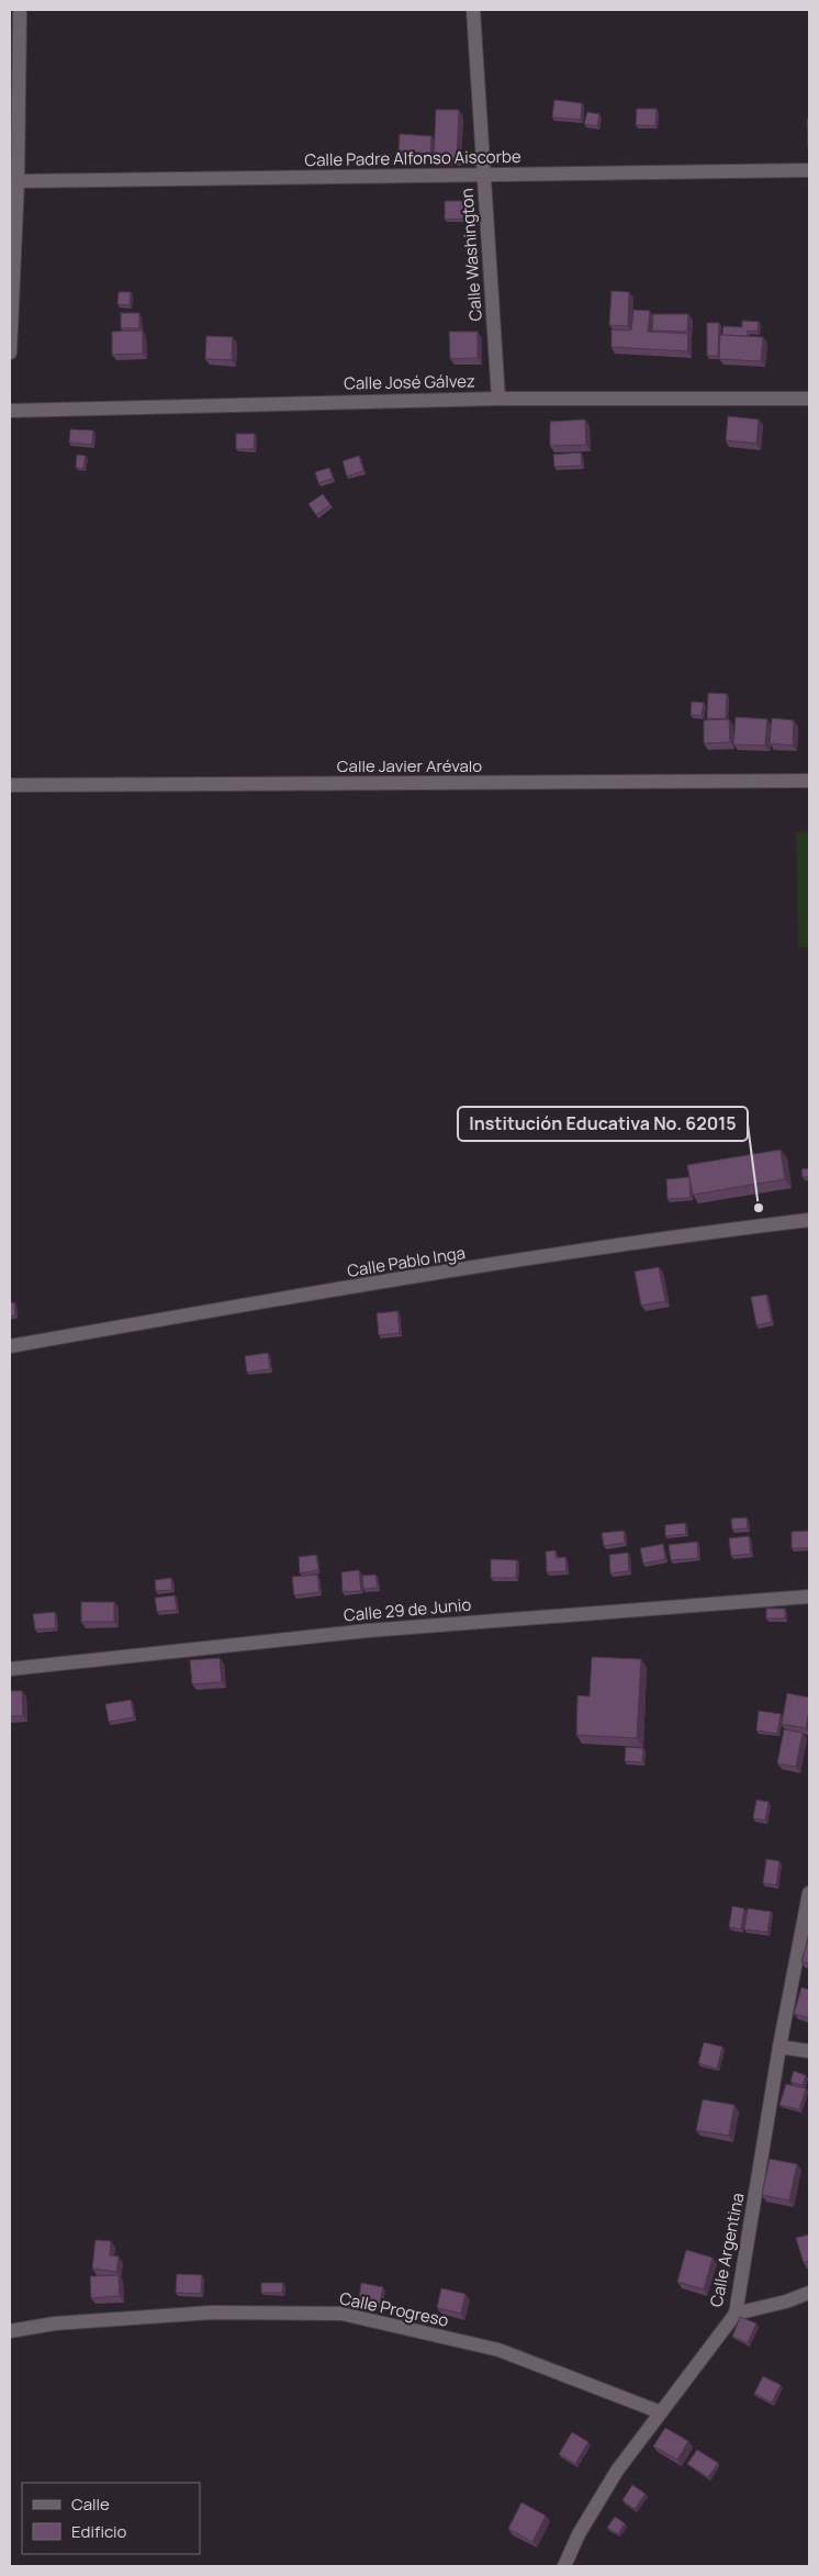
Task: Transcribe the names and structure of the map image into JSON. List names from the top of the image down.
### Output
{
  "streets": {
    "street": [
      "Calle Padre Alfonso Aiscorbe",
      "Calle Washington",
      "Calle José Gálvez",
      "Calle Javier Arévalo",
      "Calle Pablo Inga",
      "Calle 29 de Junio",
      "Calle Argentina",
      "Calle Progreso"
    ]
  },
  "crossings": [
    ["Calle Padre Alfonso Aiscorbe", "Calle Washington"],
    ["Calle Washington", "Calle José Gálvez"],
    ["Calle Argentina", "Calle Progreso"]
  ],
  "places": ["Institución Educativa No. 62015"],
  "legend": ["Calle", "Edificio"]
}
